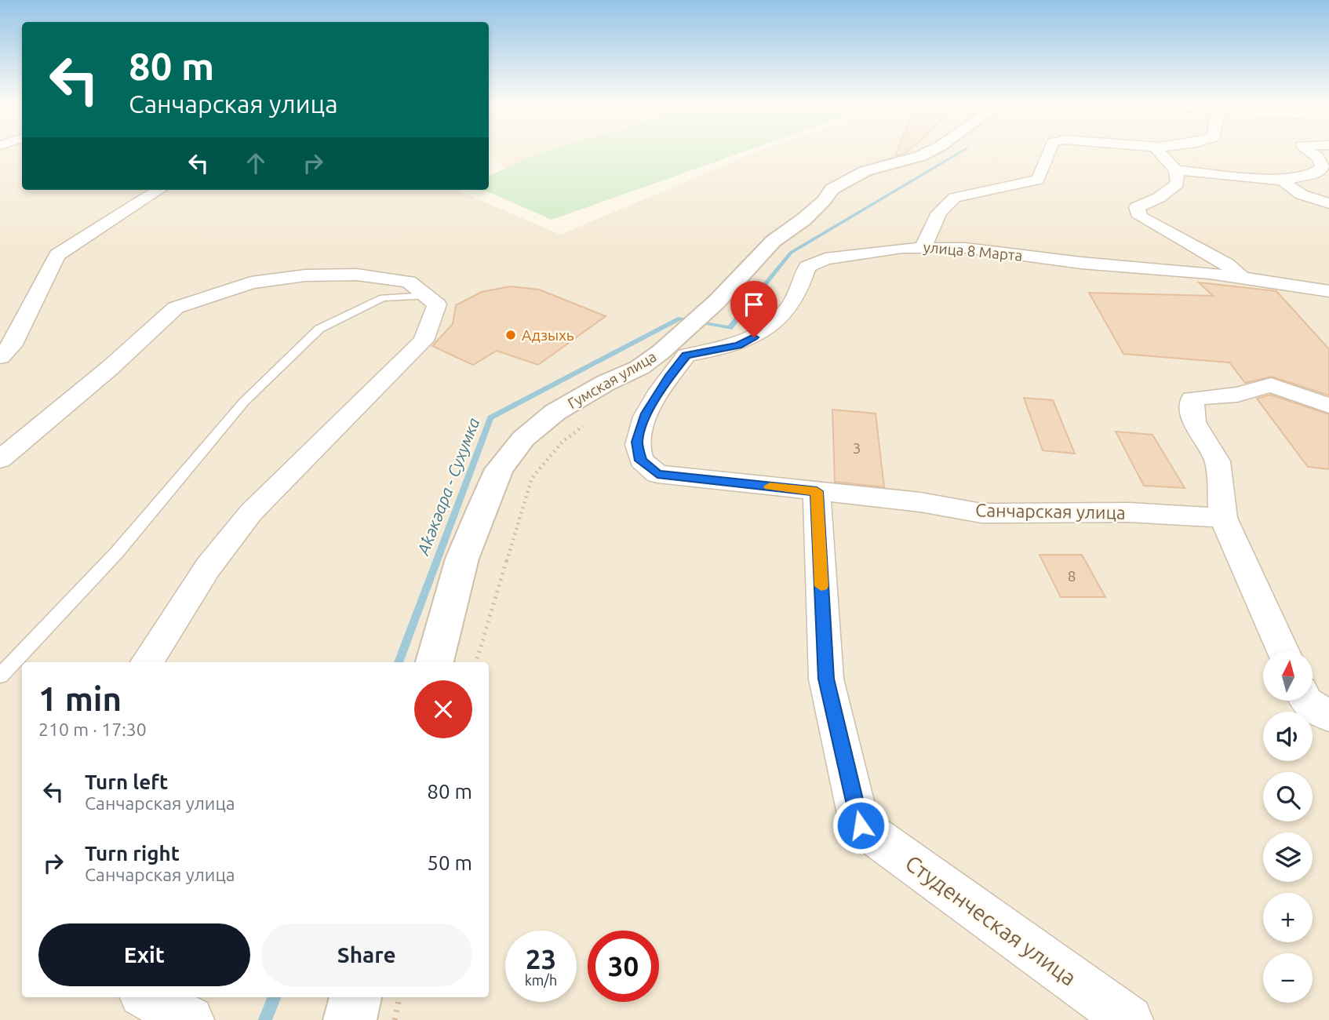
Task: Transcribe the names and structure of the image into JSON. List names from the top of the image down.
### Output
{
  "streets": {
    "street": [
      "улица 8 Марта",
      "Гумская улица",
      "Санчарская улица",
      "Студенческая улица"
    ]
  },
  "crossings": [
    ["улица 8 Марта", "Санчарская улица"],
    ["Санчарская улица", "Студенческая улица"]
  ],
  "water": ["Аҟәкәара - Сухумка"],
  "places": ["Адзыхь"],
  "house_numbers": ["3", "8"],
  "north": "top",
  "page": {
    "turn": ["80 m", "Санчарская улица"],
    "map_buttons": ["+", "−"],
    "heading": ["1 min", "210 m · 17:30"],
    "list": [
      {
        "name": "Turn left",
        "note": "Санчарская улица",
        "value": "80 m"
      },
      {
        "name": "Turn right",
        "note": "Санчарская улица",
        "value": "50 m"
      }
    ],
    "buttons": ["Exit", "Share"],
    "speed": "23 km/h",
    "limit": "30"
  }
}
